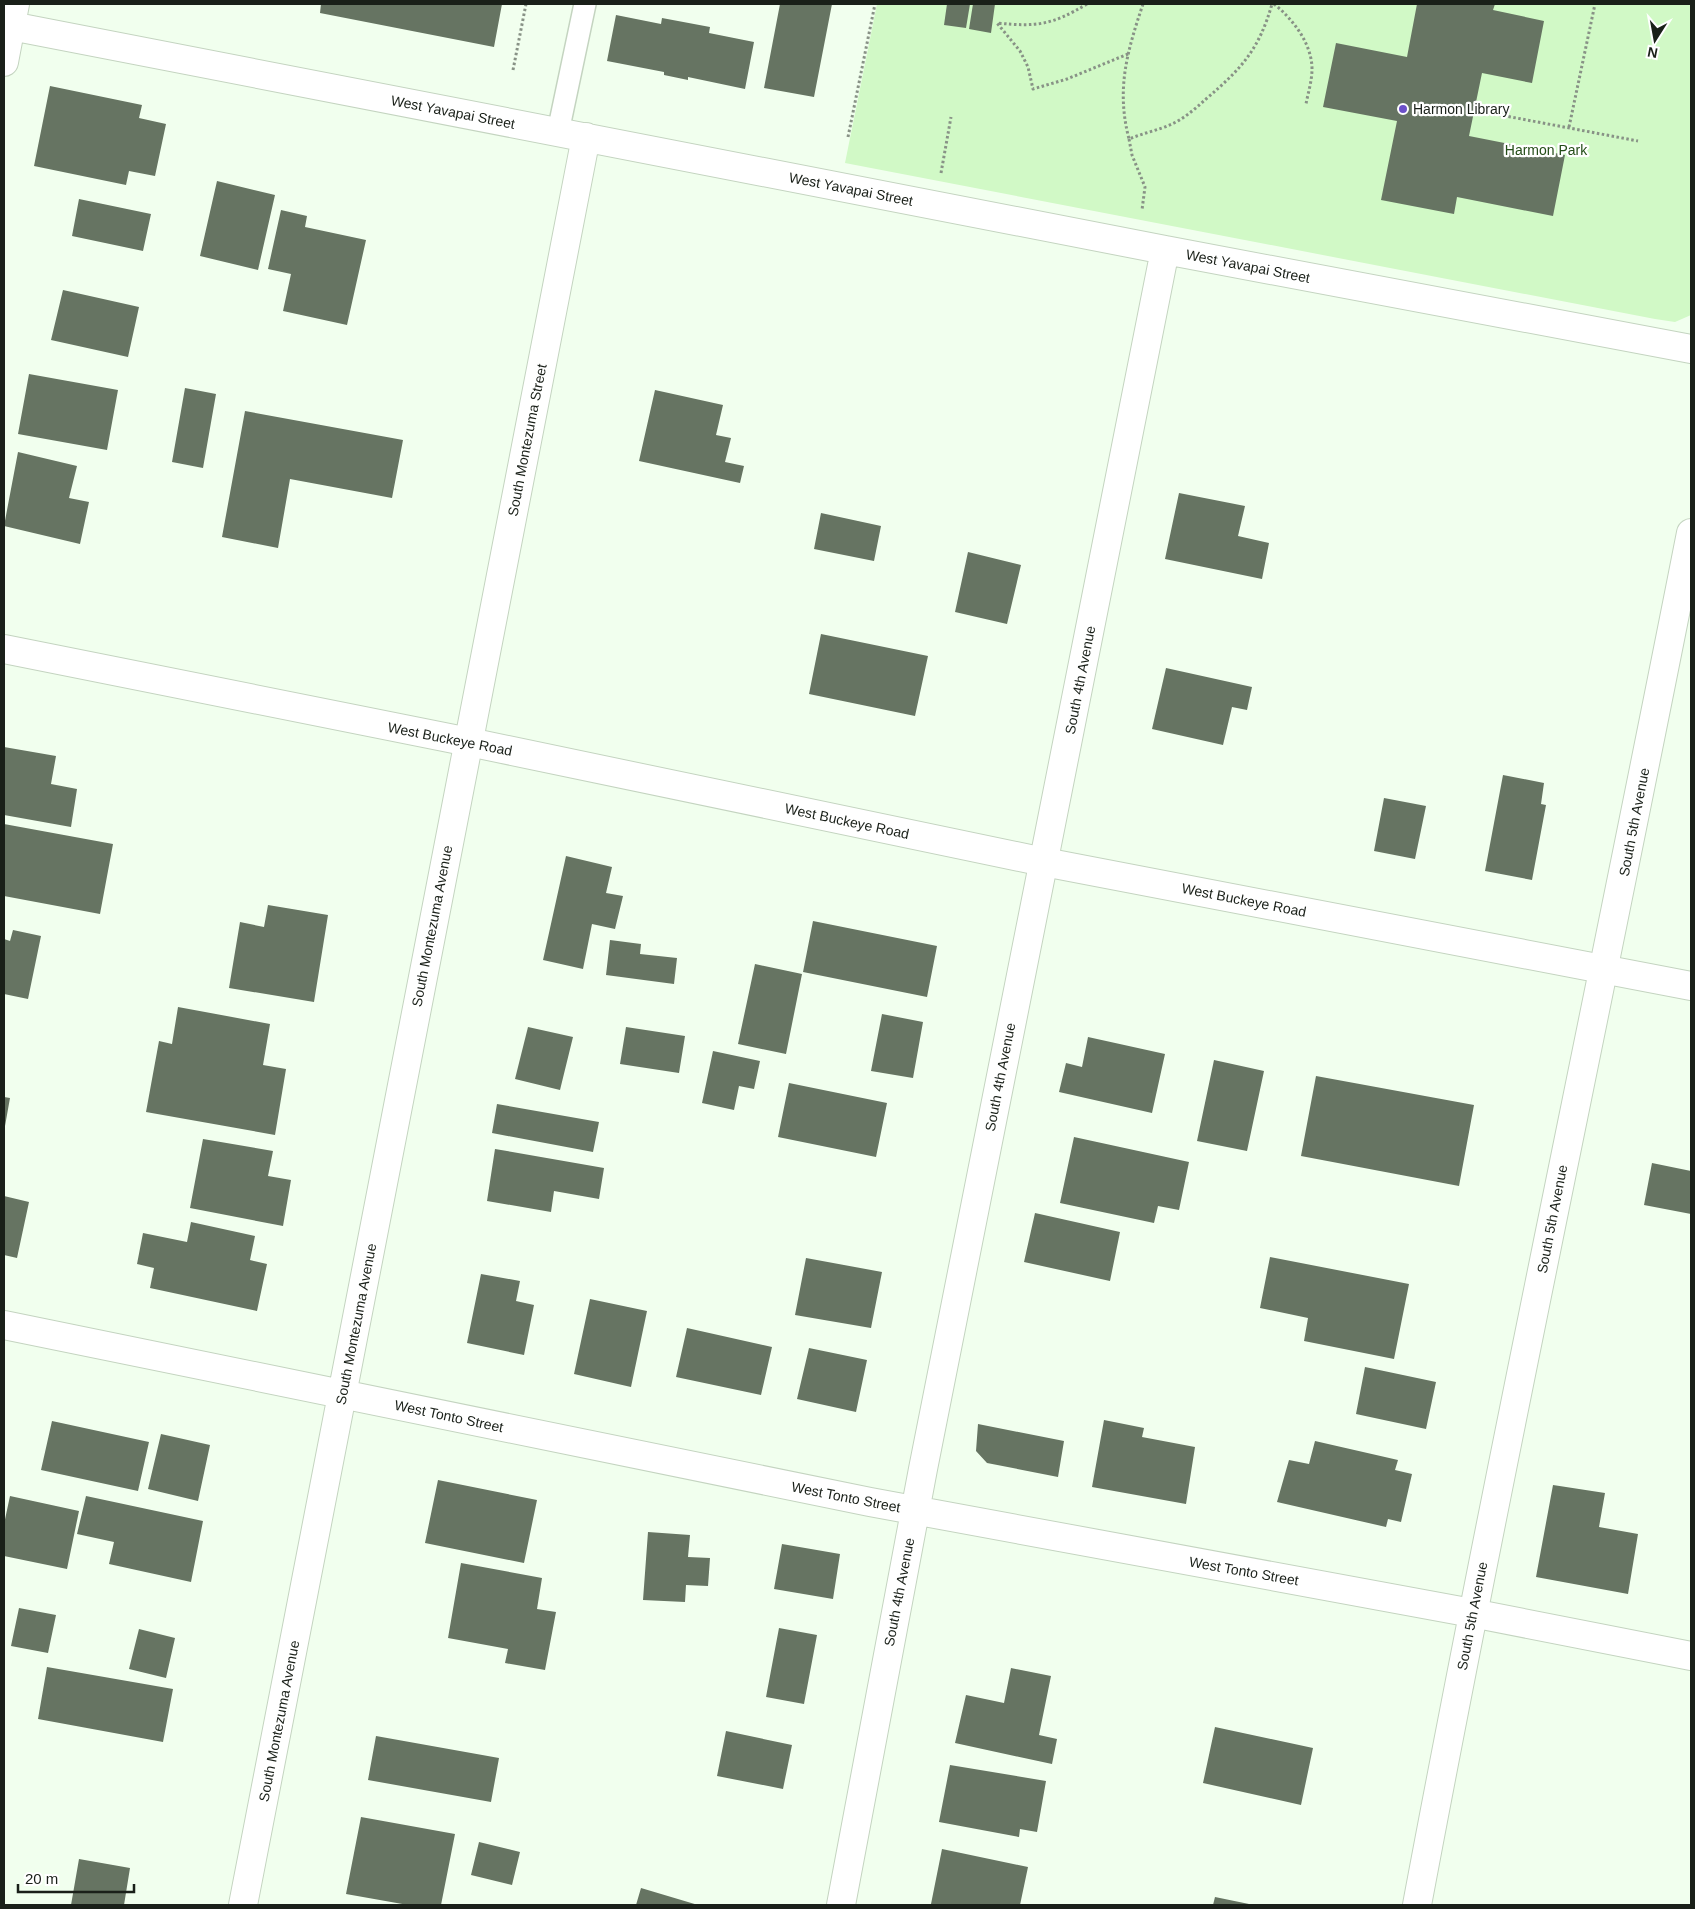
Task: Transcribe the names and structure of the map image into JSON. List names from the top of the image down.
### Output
{
  "streets": {
    "street": [
      "West Yavapai Street",
      "South Montezuma Street",
      "South 4th Avenue",
      "West Buckeye Road",
      "South 5th Avenue",
      "South Montezuma Avenue",
      "West Tonto Street"
    ]
  },
  "crossings": [
    ["West Yavapai Street", "South Montezuma Street"],
    ["West Yavapai Street", "South 4th Avenue"],
    ["South Montezuma Street", "West Buckeye Road"],
    ["South Montezuma Street", "South Montezuma Avenue"],
    ["South 4th Avenue", "West Buckeye Road"],
    ["South 4th Avenue", "West Tonto Street"],
    ["West Buckeye Road", "South 5th Avenue"],
    ["West Buckeye Road", "South Montezuma Avenue"],
    ["South 5th Avenue", "West Tonto Street"],
    ["South Montezuma Avenue", "West Tonto Street"]
  ],
  "parks": ["Harmon Park"],
  "places": ["Harmon Library"],
  "scale_bar": "20 m",
  "north": "bottom"
}
